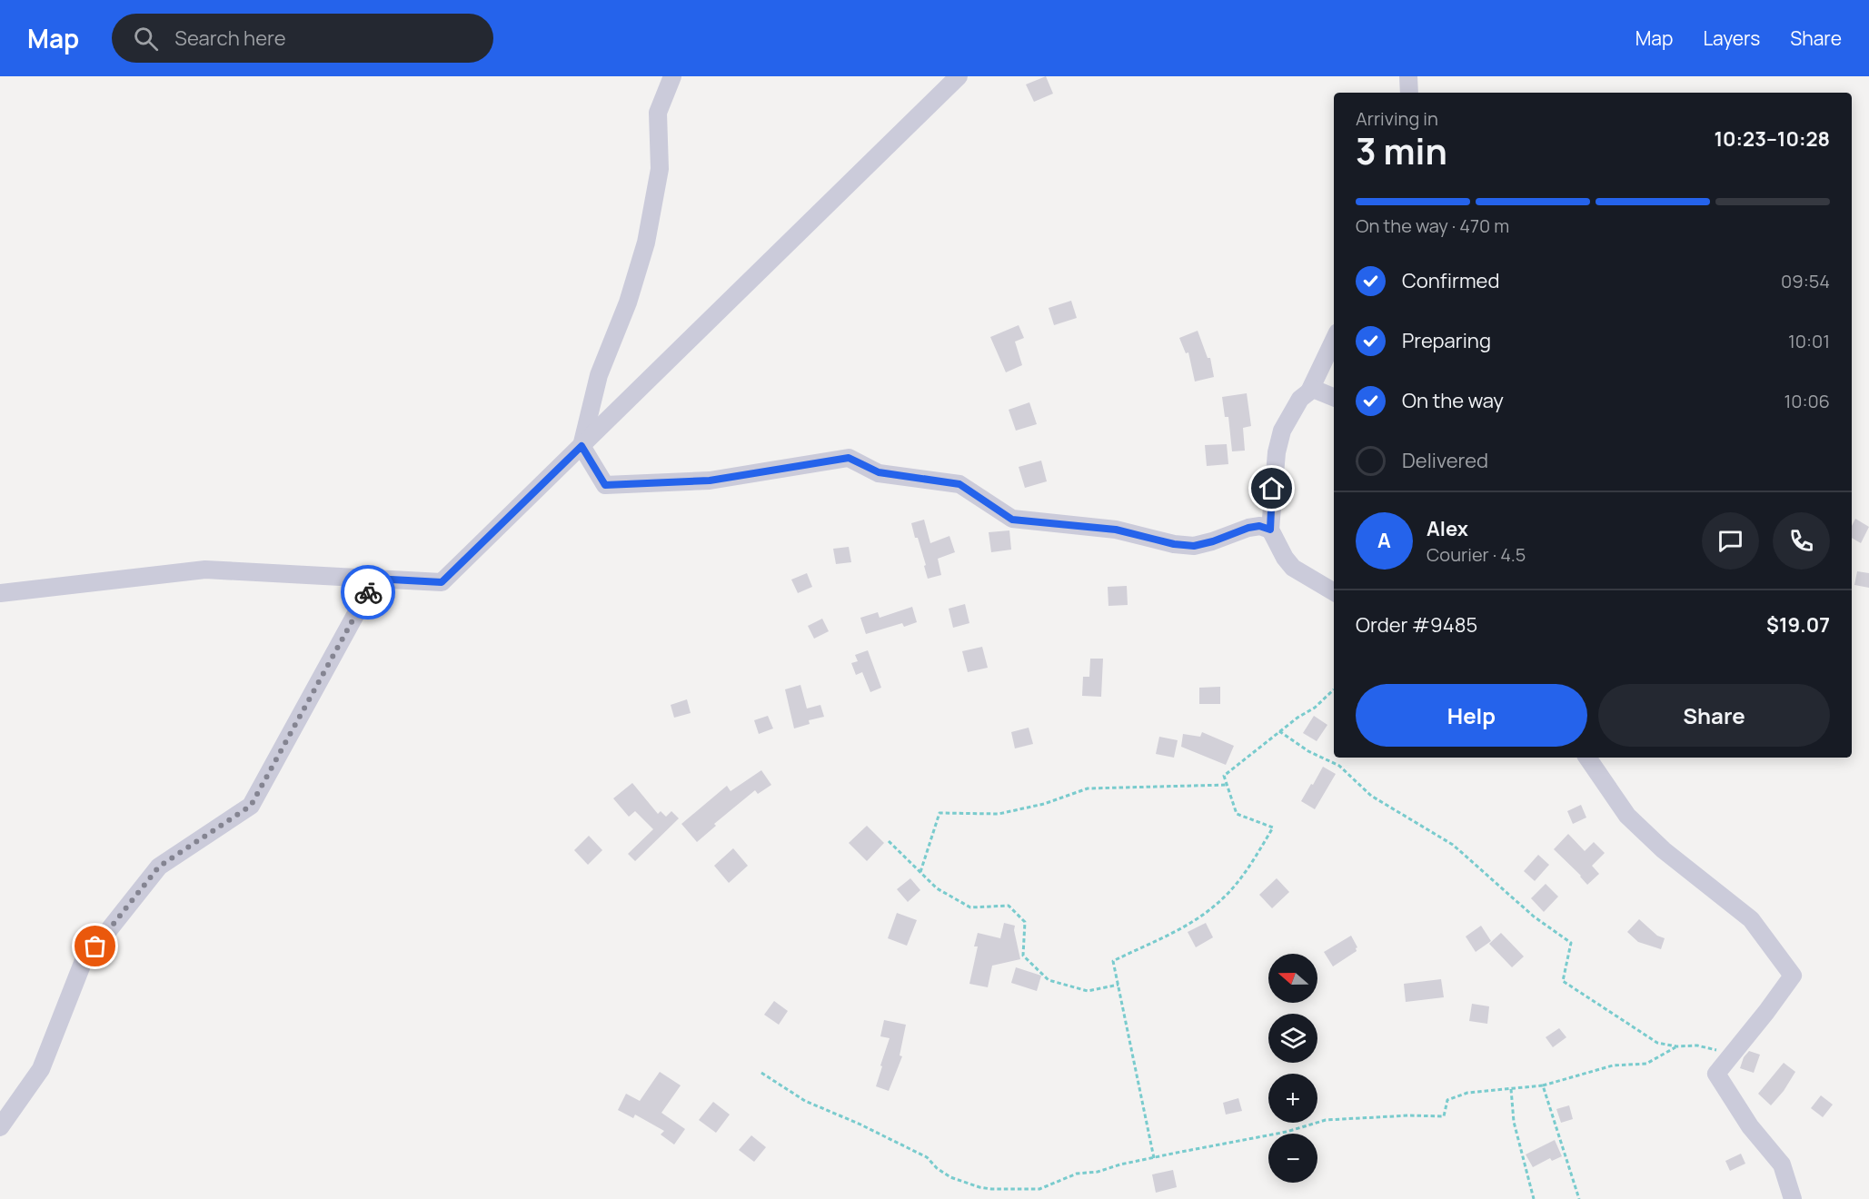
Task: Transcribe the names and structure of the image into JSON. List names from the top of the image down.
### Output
{
  "north": "left",
  "page": {
    "header": "Map",
    "search": "Search here",
    "nav": ["Map", "Layers", "Share"],
    "heading": ["3 min", "Arriving in", "10:23–10:28"],
    "panel": [
      "Alex",
      "Courier · 4.5",
      "Order #9485",
      "$19.07"
    ],
    "bar": "On the way · 470 m",
    "list": [
      ["Confirmed", "09:54"],
      ["Preparing", "10:01"],
      ["On the way", "10:06"],
      "Delivered"
    ],
    "round": "A",
    "buttons": ["Help", "Share"],
    "map_buttons": ["+", "−"]
  }
}
